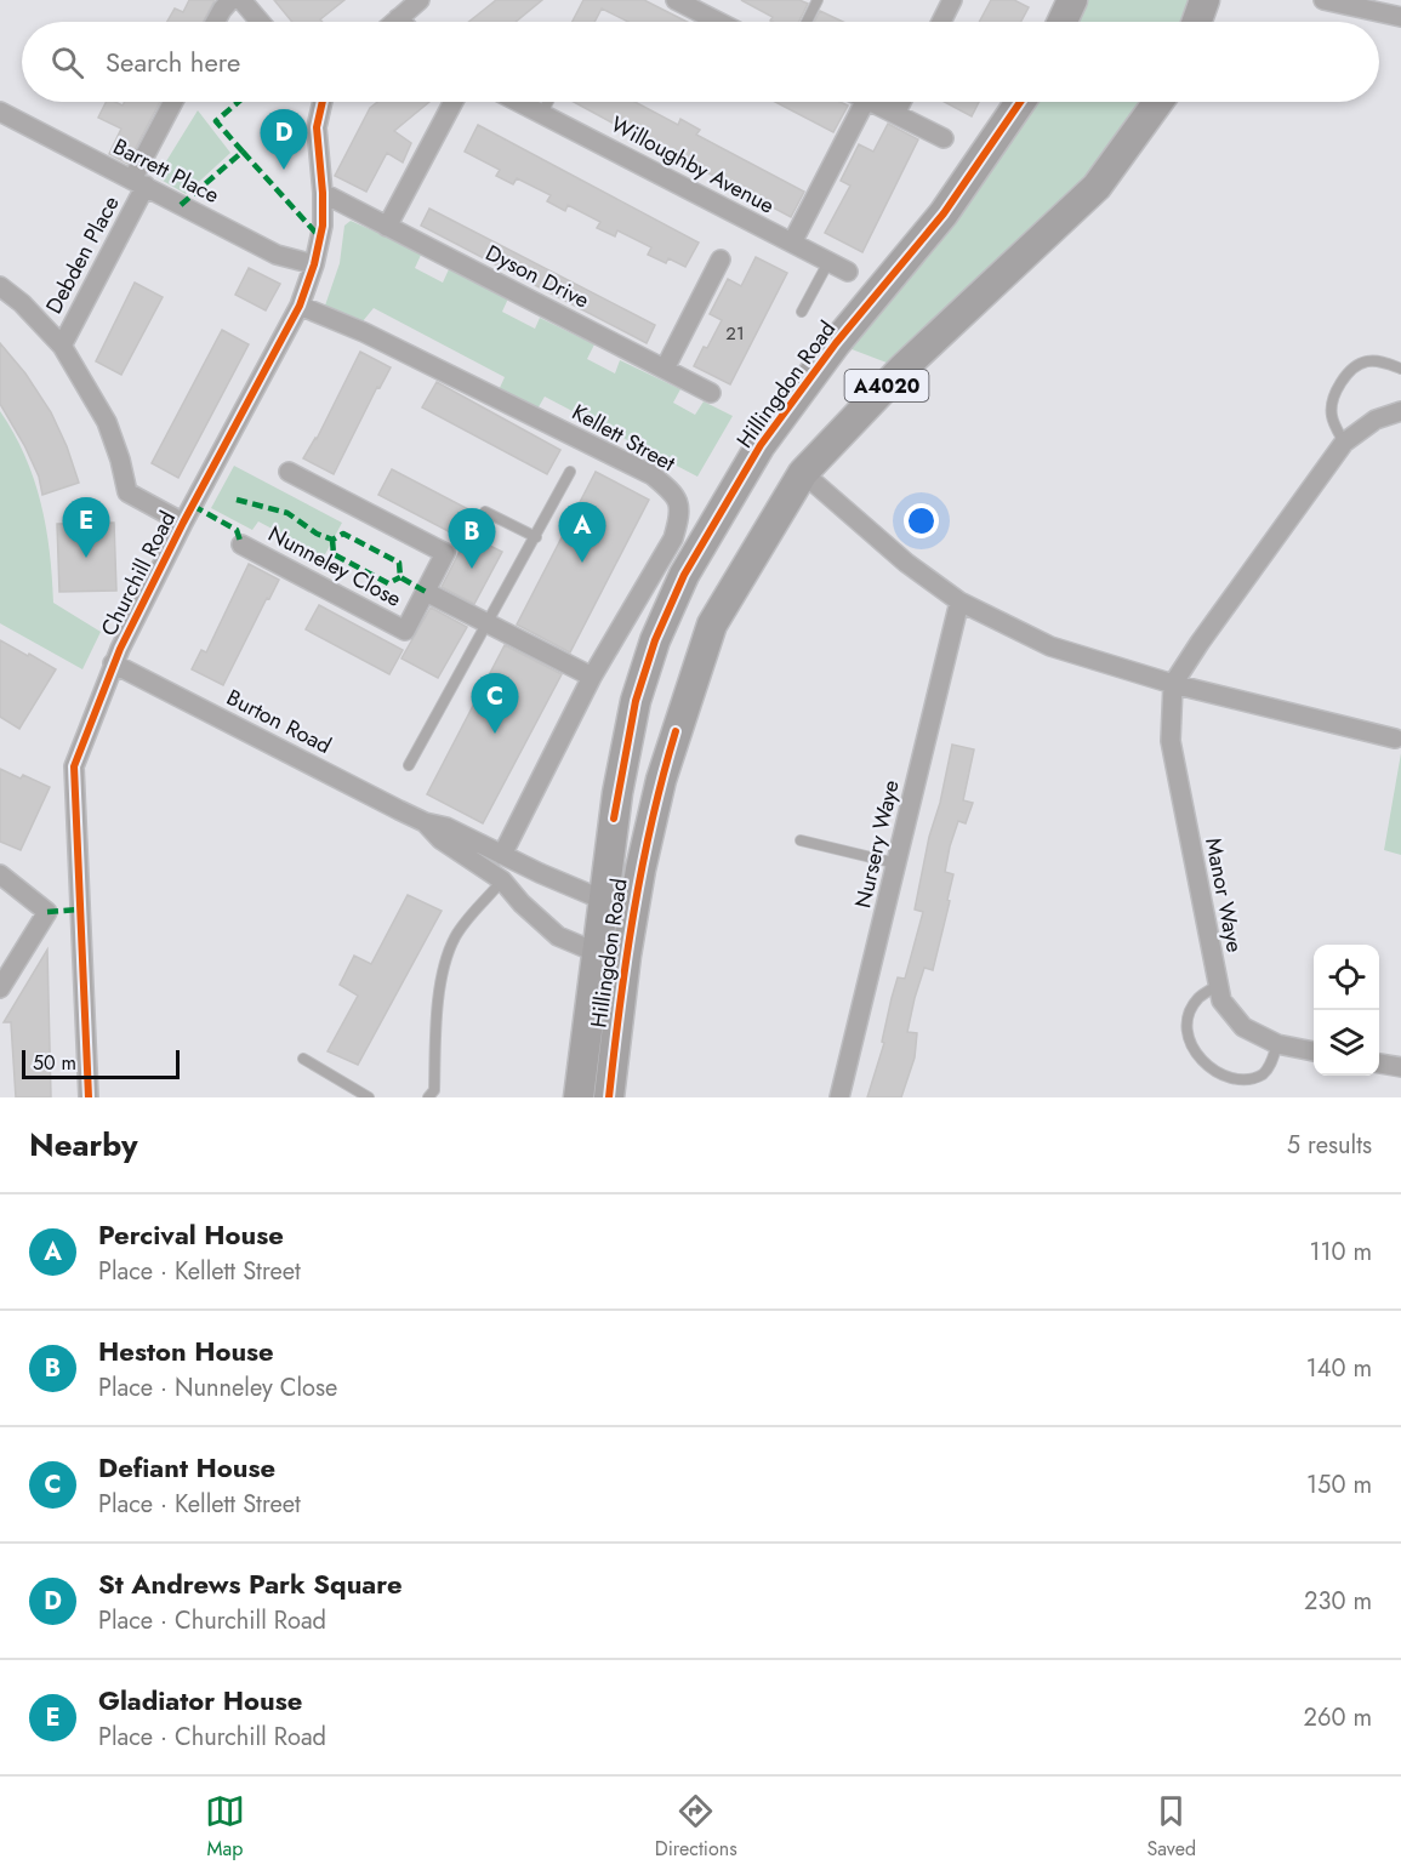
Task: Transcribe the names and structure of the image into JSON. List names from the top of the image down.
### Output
{
  "streets": {
    "main road": ["Hillingdon Road", "A4020"],
    "street": [
      "Willoughby Avenue",
      "Barrett Place",
      "Debden Place",
      "Dyson Drive",
      "Kellett Street",
      "Nunneley Close",
      "Churchill Road",
      "Burton Road",
      "Nursery Waye",
      "Manor Waye"
    ]
  },
  "crossings": [
    ["Barrett Place", "Debden Place"],
    ["Barrett Place", "Churchill Road"],
    ["Dyson Drive", "Churchill Road"],
    ["Hillingdon Road", "Burton Road"],
    ["Kellett Street", "Nunneley Close"],
    ["Kellett Street", "Churchill Road"],
    ["Kellett Street", "Burton Road"],
    ["Churchill Road", "Burton Road"]
  ],
  "house_numbers": ["21"],
  "scale_bar": "50 m",
  "page": {
    "search": "Search here",
    "pins": [
      "D",
      "E",
      "A",
      "B",
      "C"
    ],
    "scale": "50 m",
    "heading": ["Nearby", "5 results"],
    "list": [
      {
        "mark": "A",
        "name": "Percival House",
        "note": "Place · Kellett Street",
        "value": "110 m"
      },
      {
        "mark": "B",
        "name": "Heston House",
        "note": "Place · Nunneley Close",
        "value": "140 m"
      },
      {
        "mark": "C",
        "name": "Defiant House",
        "note": "Place · Kellett Street",
        "value": "150 m"
      },
      {
        "mark": "D",
        "name": "St Andrews Park Square",
        "note": "Place · Churchill Road",
        "value": "230 m"
      },
      {
        "mark": "E",
        "name": "Gladiator House",
        "note": "Place · Churchill Road",
        "value": "260 m"
      }
    ],
    "nav": ["Map", "Directions", "Saved"]
  }
}
